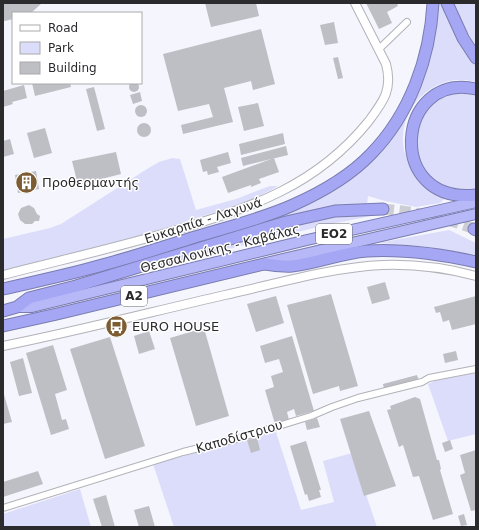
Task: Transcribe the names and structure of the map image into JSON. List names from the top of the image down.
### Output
{
  "streets": {
    "highway": ["ΕΟ2", "Θεσσαλονίκης - Καβάλας", "Α2"],
    "street": ["Ευκαρπία - Λαγυνά", "Καποδίστριου"]
  },
  "crossings": [
    ["Θεσσαλονίκης - Καβάλας", "Α2"]
  ],
  "places": {
    "building": ["Προθερμαντής"],
    "bus stop": ["EURO HOUSE"]
  },
  "legend": ["Road", "Park", "Building"]
}
